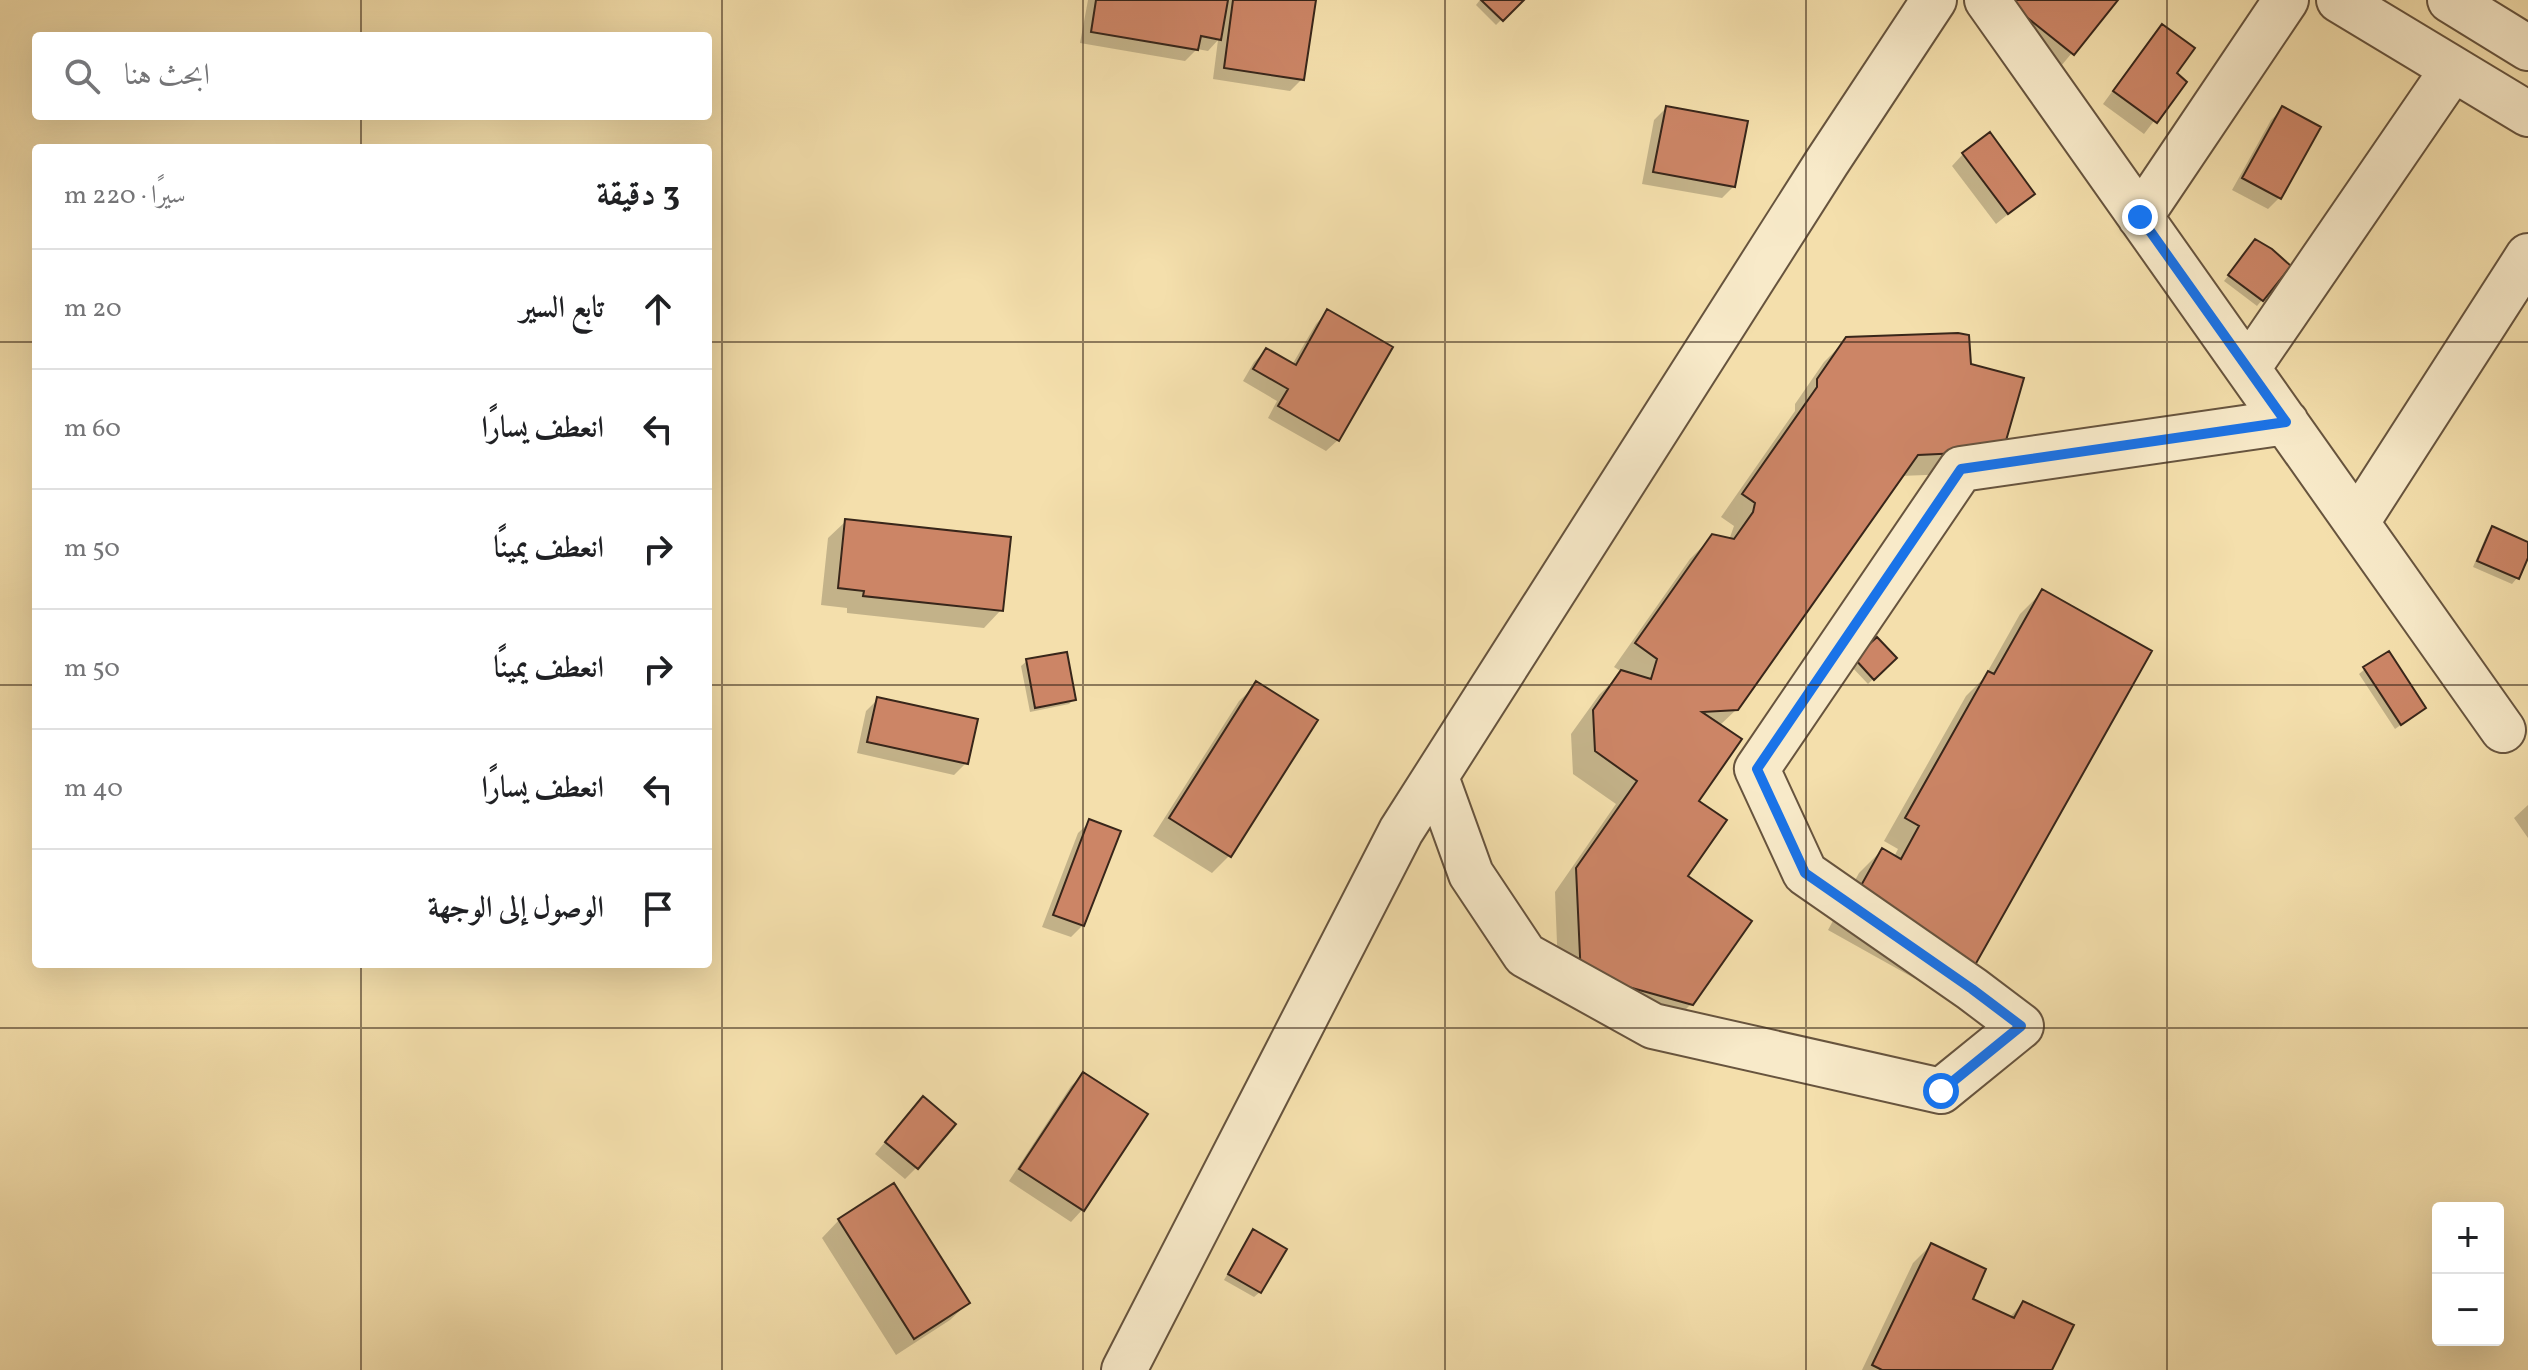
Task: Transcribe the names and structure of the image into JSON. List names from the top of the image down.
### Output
{
  "page": {
    "search": "ابحث هنا",
    "heading": ["3 دقيقة", "سيرًا · 220 m"],
    "list": [
      ["تابع السير", "20 m"],
      ["انعطف يسارًا", "60 m"],
      ["انعطف يمينًا", "50 m"],
      ["انعطف يمينًا", "50 m"],
      ["انعطف يسارًا", "40 m"],
      "الوصول إلى الوجهة"
    ],
    "map_buttons": ["+", "−"]
  }
}
